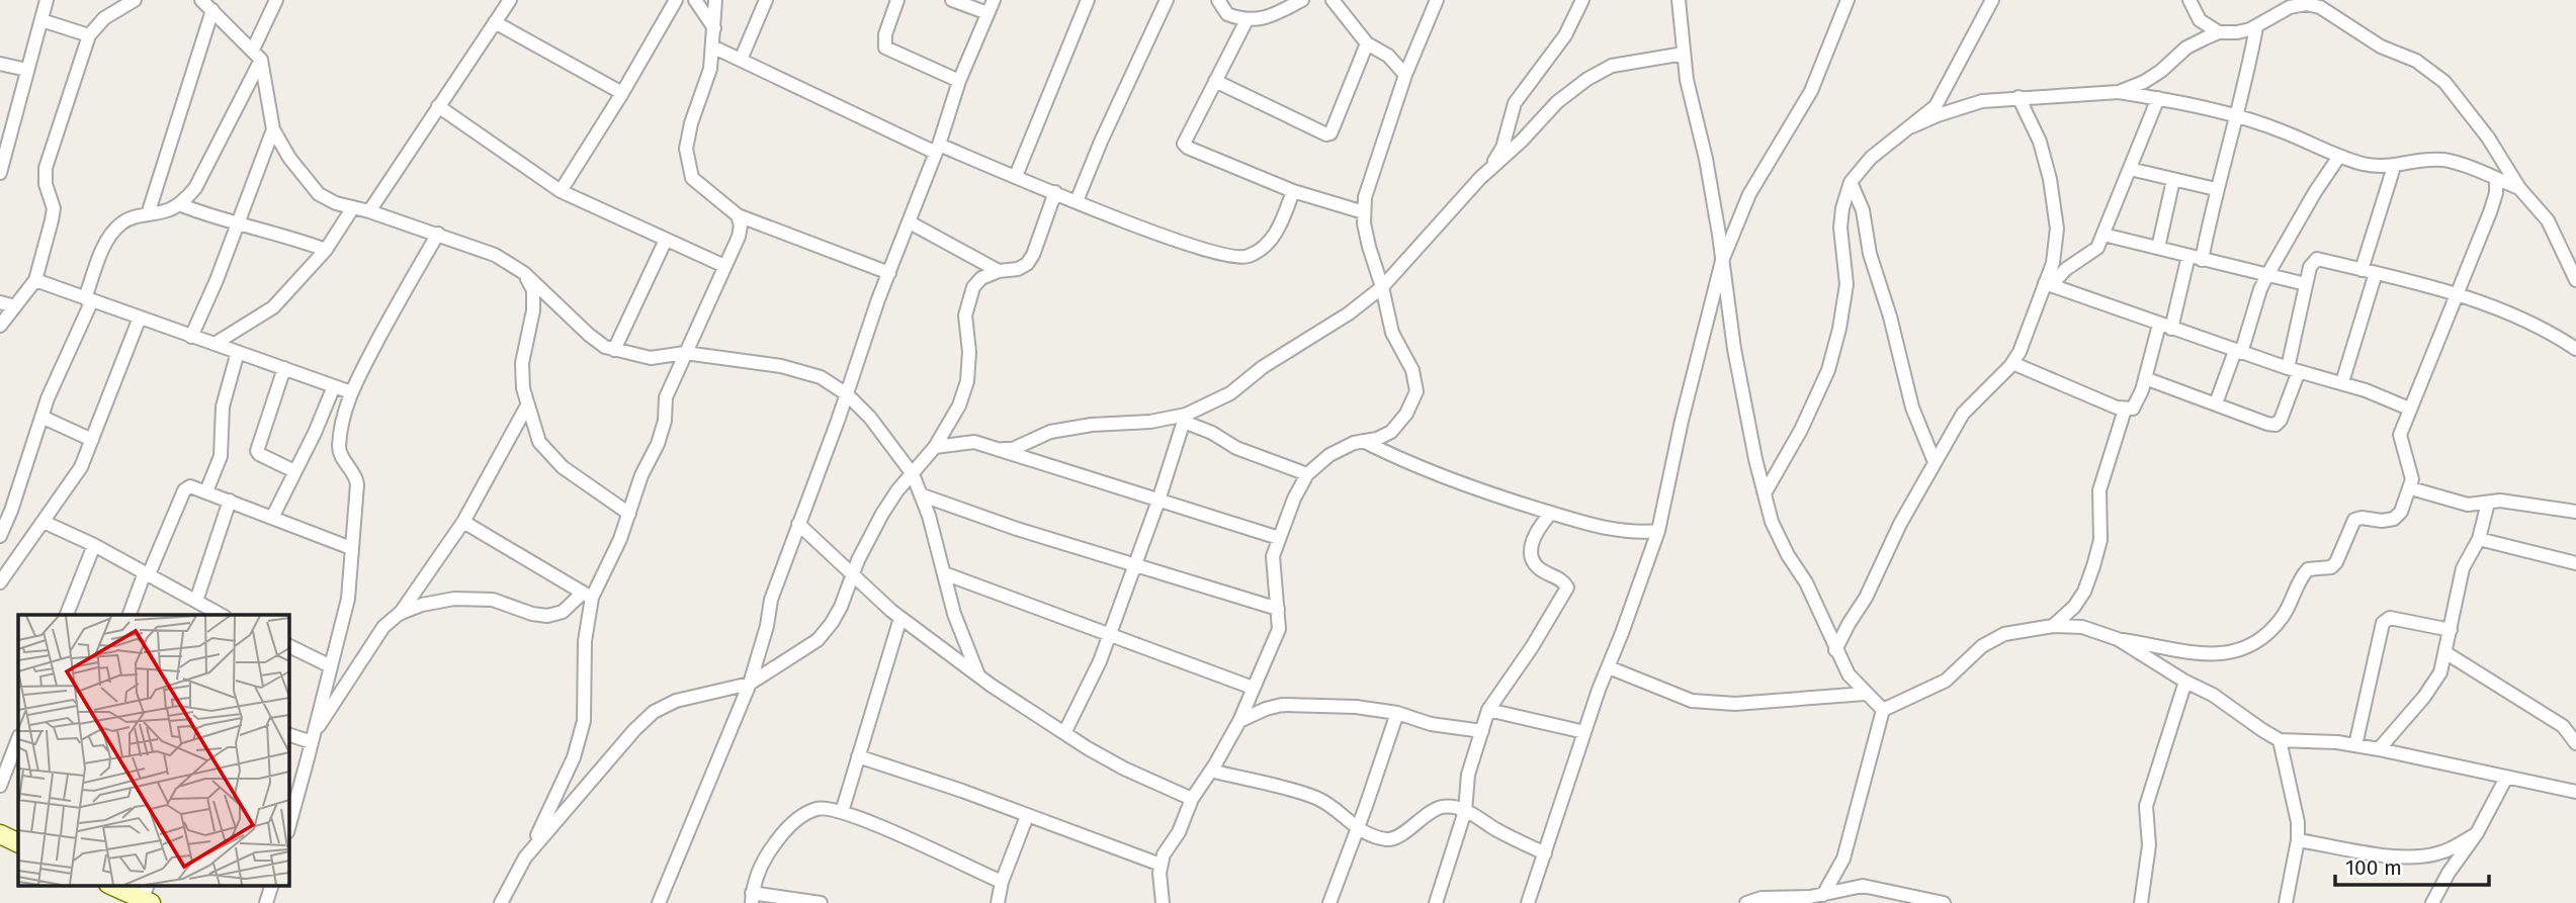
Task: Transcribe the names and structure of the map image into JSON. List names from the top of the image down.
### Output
{
  "scale_bar": "100 m"
}
